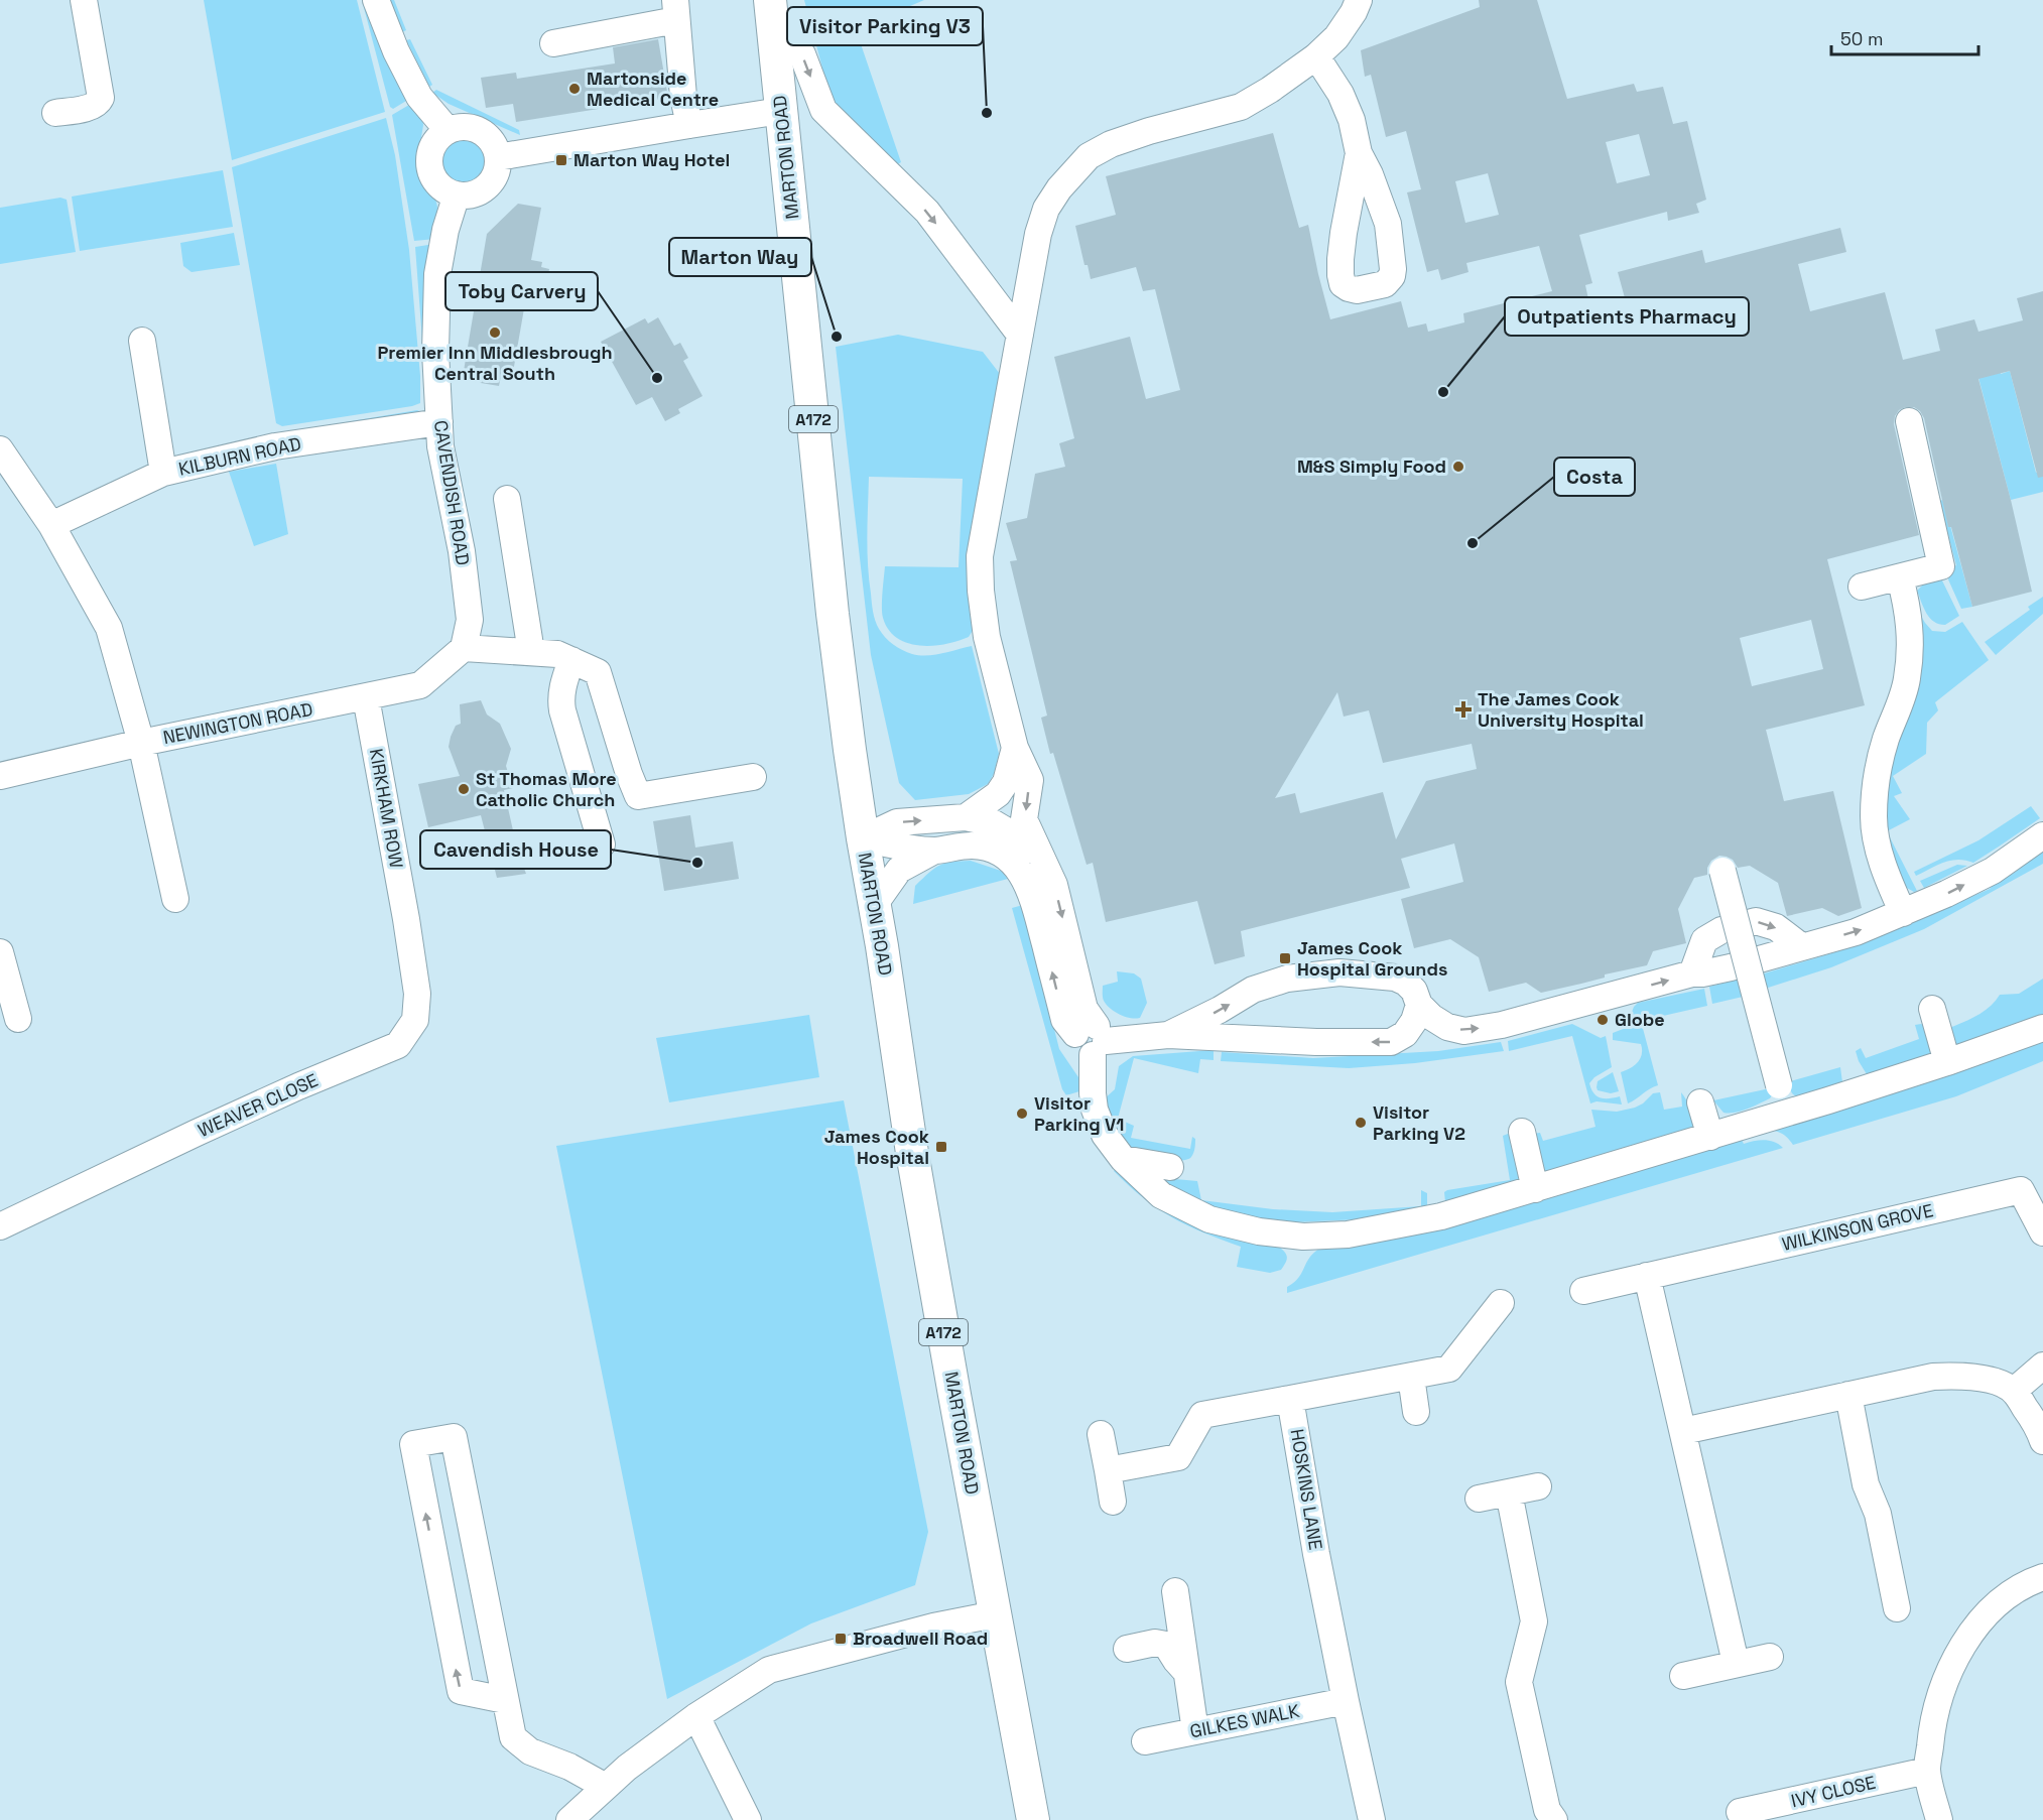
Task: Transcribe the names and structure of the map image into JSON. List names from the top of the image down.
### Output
{
  "streets": {
    "main road": ["MARTON ROAD", "A172"],
    "street": [
      "KILBURN ROAD",
      "CAVENDISH ROAD",
      "NEWINGTON ROAD",
      "KIRKHAM ROW",
      "WEAVER CLOSE",
      "WILKINSON GROVE",
      "HOSKINS LANE",
      "GILKES WALK",
      "IVY CLOSE"
    ]
  },
  "crossings": [
    ["KILBURN ROAD", "CAVENDISH ROAD"],
    ["CAVENDISH ROAD", "NEWINGTON ROAD"],
    ["NEWINGTON ROAD", "KIRKHAM ROW"],
    ["KIRKHAM ROW", "WEAVER CLOSE"],
    ["HOSKINS LANE", "GILKES WALK"]
  ],
  "places": {
    "other": [
      "Martonside Medical Centre",
      "Visitor Parking V3",
      "Premier Inn Middlesbrough Central South",
      "Marton Way",
      "Toby Carvery",
      "Outpatients Pharmacy",
      "M&S Simply Food",
      "Costa",
      "St Thomas More Catholic Church",
      "Cavendish House",
      "Globe",
      "Visitor Parking V1",
      "Visitor Parking V2"
    ],
    "transit": [
      "Marton Way Hotel",
      "James Cook Hospital Grounds",
      "James Cook Hospital",
      "Broadwell Road"
    ],
    "health": ["The James Cook University Hospital"]
  },
  "scale_bar": "50 m"
}
